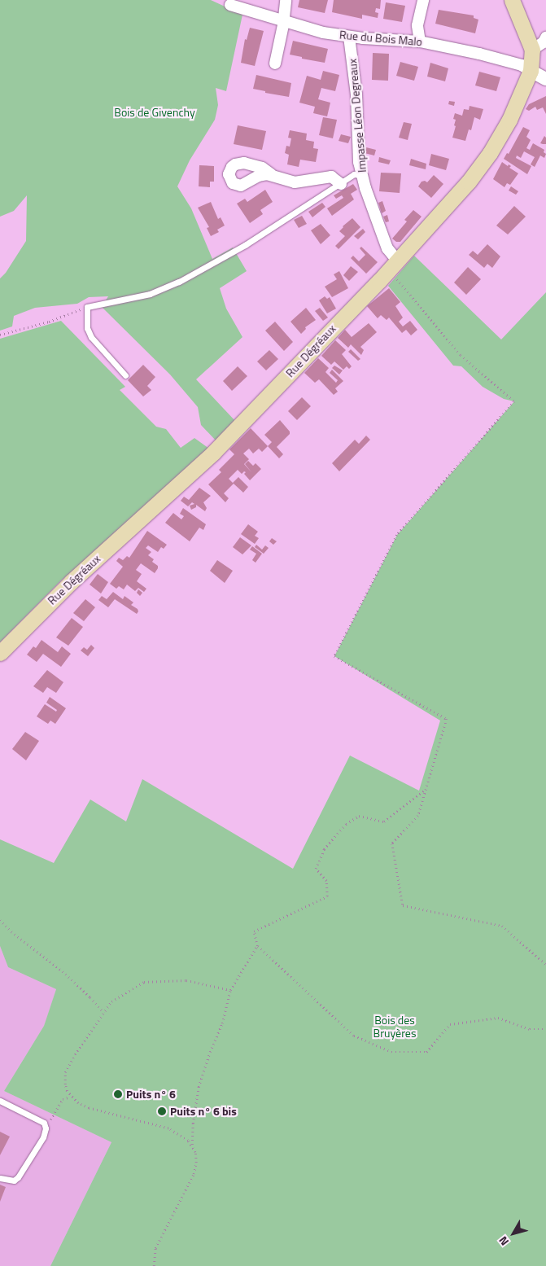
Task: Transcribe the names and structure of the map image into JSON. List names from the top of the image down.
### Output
{
  "streets": {
    "main road": ["Rue Dégréaux"],
    "street": ["Rue du Bois Malo", "Impasse Léon Degreaux"]
  },
  "crossings": [
    ["Rue du Bois Malo", "Impasse Léon Degreaux"],
    ["Rue du Bois Malo", "Rue Dégréaux"],
    ["Impasse Léon Degreaux", "Rue Dégréaux"]
  ],
  "parks": ["Bois de Givenchy", "Bois des Bruyères"],
  "places": ["Puits n° 6", "Puits n° 6 bis"],
  "north": "bottom left"
}
